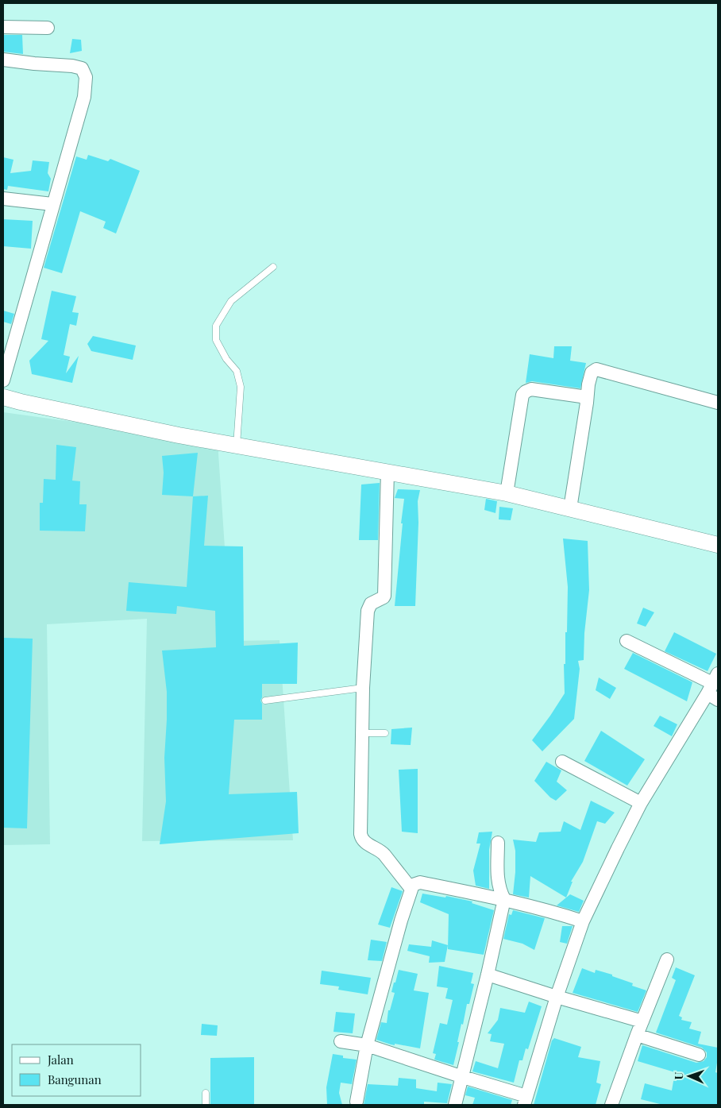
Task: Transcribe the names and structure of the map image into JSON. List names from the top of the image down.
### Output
{
  "legend": ["Jalan", "Bangunan"],
  "north": "left"
}
